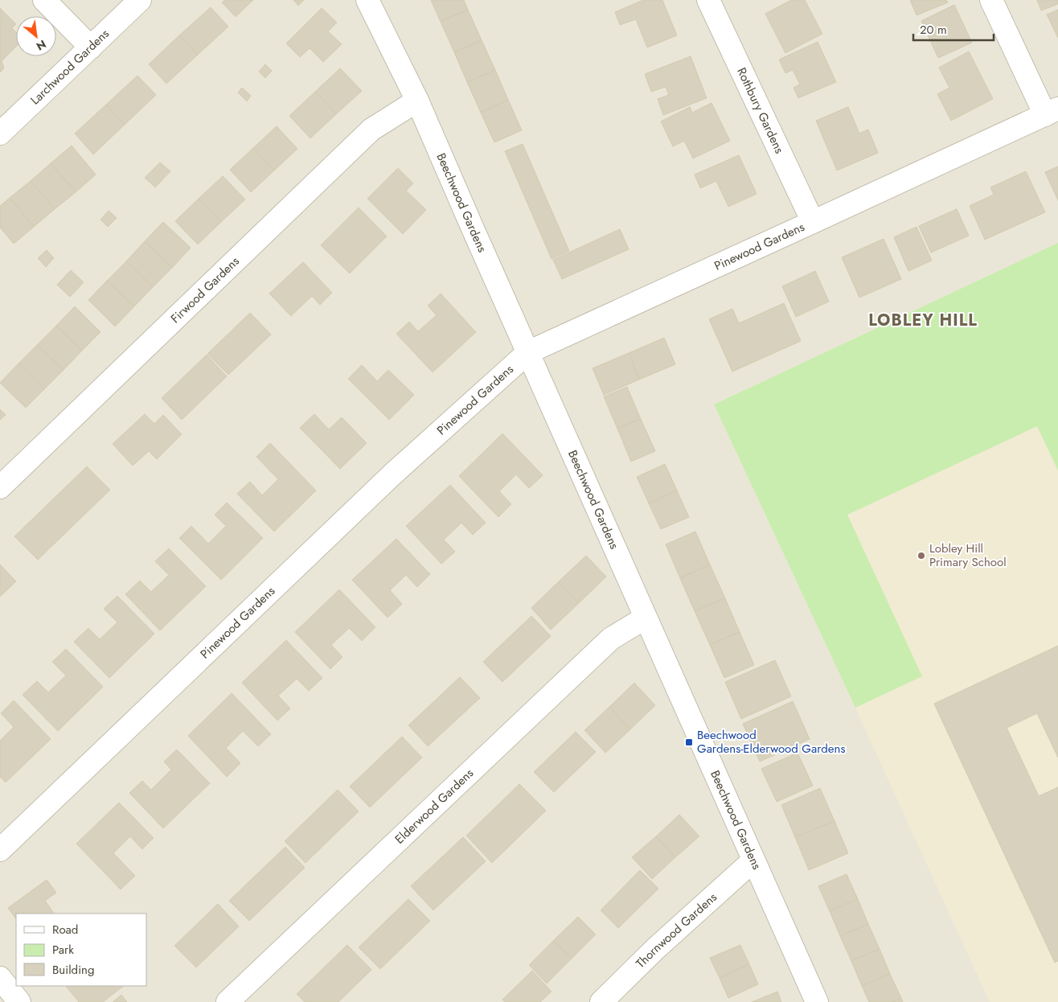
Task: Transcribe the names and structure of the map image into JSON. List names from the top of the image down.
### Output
{
  "streets": {
    "street": [
      "Larchwood Gardens",
      "Rothbury Gardens",
      "Beechwood Gardens",
      "Pinewood Gardens",
      "Firwood Gardens",
      "Elderwood Gardens",
      "Thornwood Gardens"
    ]
  },
  "crossings": [
    ["Rothbury Gardens", "Pinewood Gardens"],
    ["Beechwood Gardens", "Pinewood Gardens"],
    ["Beechwood Gardens", "Firwood Gardens"],
    ["Beechwood Gardens", "Elderwood Gardens"],
    ["Beechwood Gardens", "Thornwood Gardens"]
  ],
  "districts": ["LOBLEY HILL"],
  "places": {
    "other": ["Lobley Hill Primary School"],
    "transit": ["Beechwood Gardens-Elderwood Gardens"]
  },
  "legend": ["Road", "Park", "Building"],
  "scale_bar": "20 m",
  "north": "bottom right"
}
